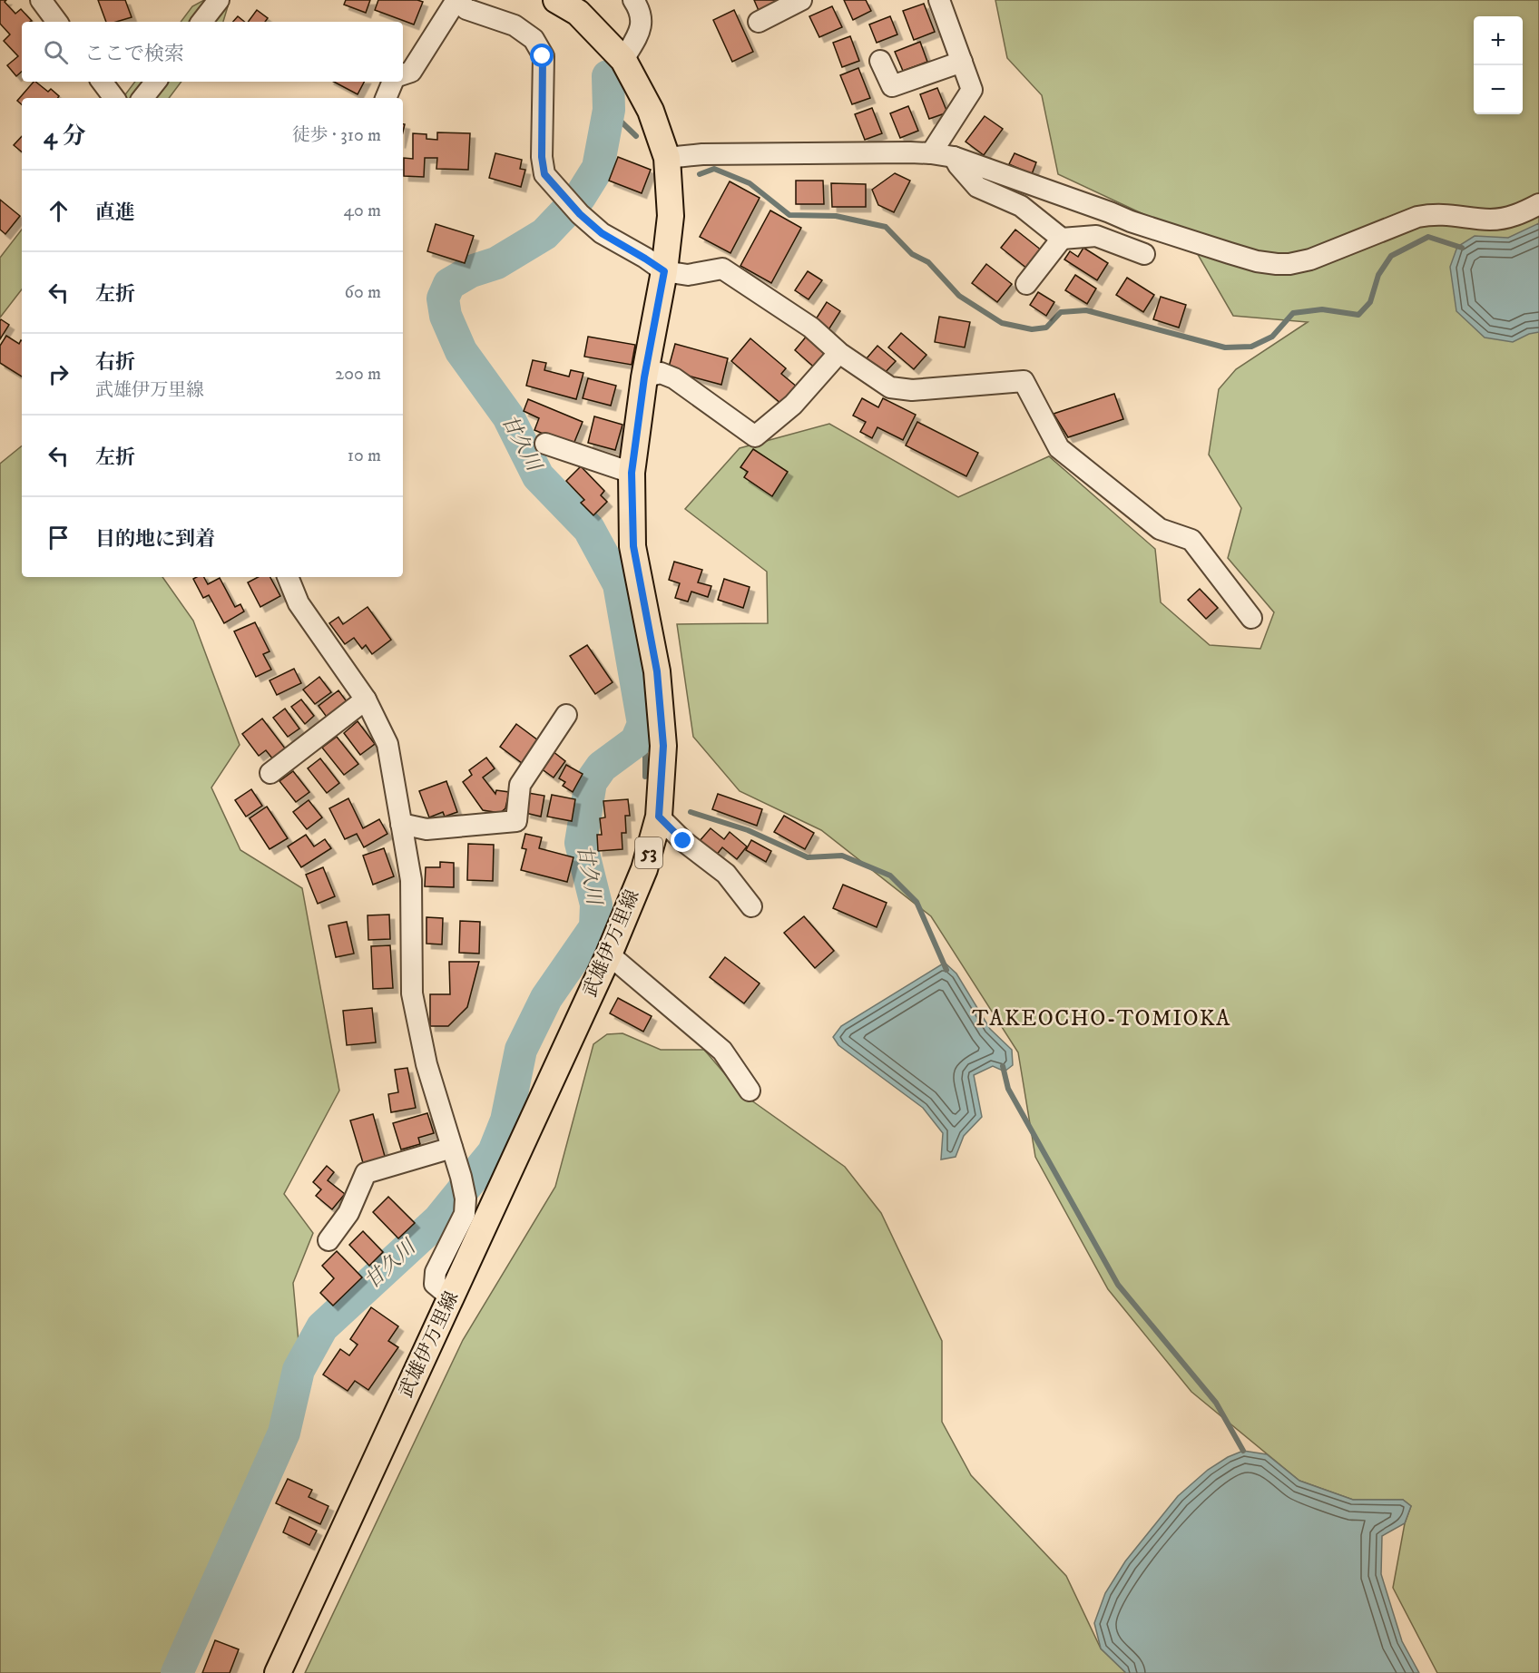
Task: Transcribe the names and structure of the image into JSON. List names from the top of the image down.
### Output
{
  "streets": {
    "main road": ["53", "武雄伊万里線"]
  },
  "districts": ["TAKEOCHO-TOMIOKA"],
  "water": ["甘久川"],
  "page": {
    "map_buttons": ["+", "−"],
    "search": "ここで検索",
    "heading": ["4 分", "徒歩 · 310 m"],
    "list": [
      ["直進", "40 m"],
      ["左折", "60 m"],
      ["右折", "武雄伊万里線", "200 m"],
      ["左折", "10 m"],
      "目的地に到着"
    ]
  }
}
